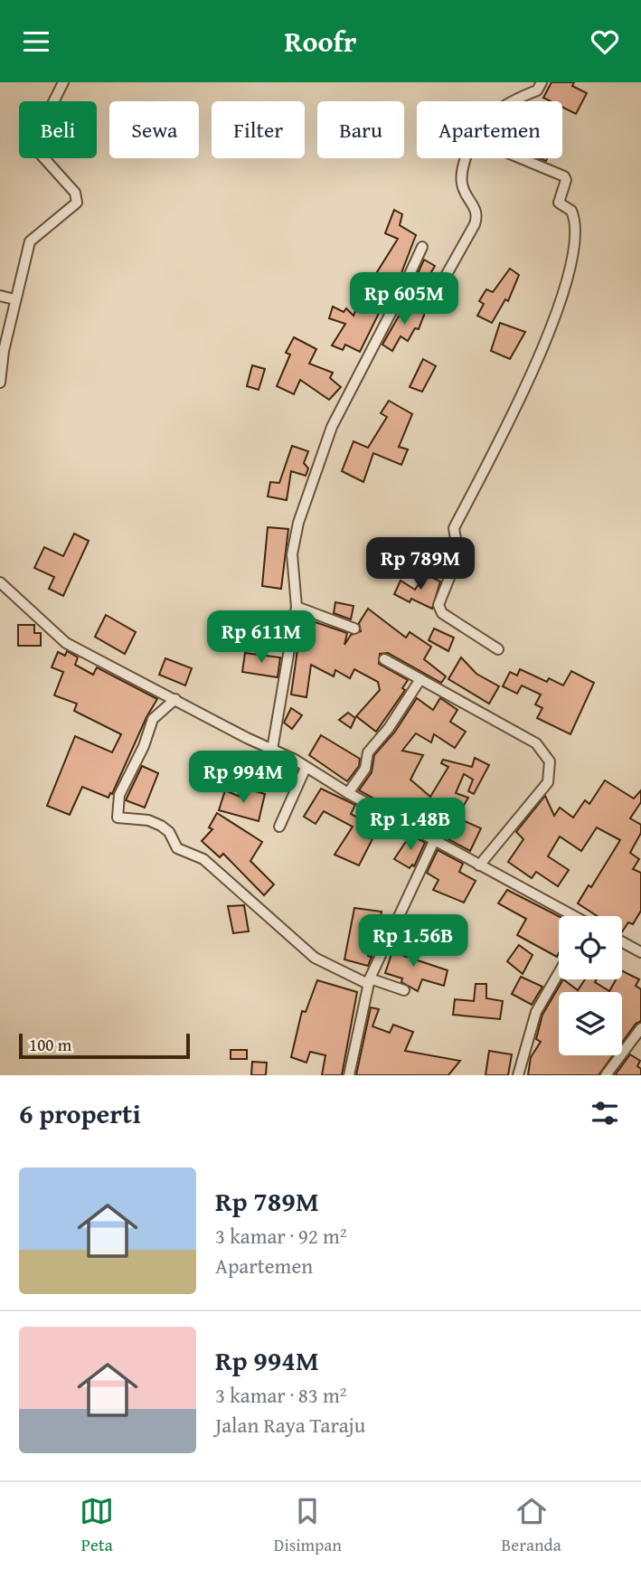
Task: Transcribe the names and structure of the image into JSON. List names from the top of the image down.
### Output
{
  "scale_bar": "100 m",
  "page": {
    "header": "Roofr",
    "chip": [
      "Beli",
      "Sewa",
      "Filter",
      "Baru",
      "Apartemen"
    ],
    "price": [
      "Rp 605M",
      "Rp 789M",
      "Rp 611M",
      "Rp 994M",
      "Rp 1.48B",
      "Rp 1.56B"
    ],
    "scale": "100 m",
    "heading": "6 properti",
    "list": [
      {
        "name": "Rp 789M",
        "note": "3 kamar · 92 m² · Apartemen"
      },
      {
        "name": "Rp 994M",
        "note": "3 kamar · 83 m² · Jalan Raya Taraju"
      }
    ],
    "tabs": ["Peta", "Disimpan", "Beranda"]
  }
}
